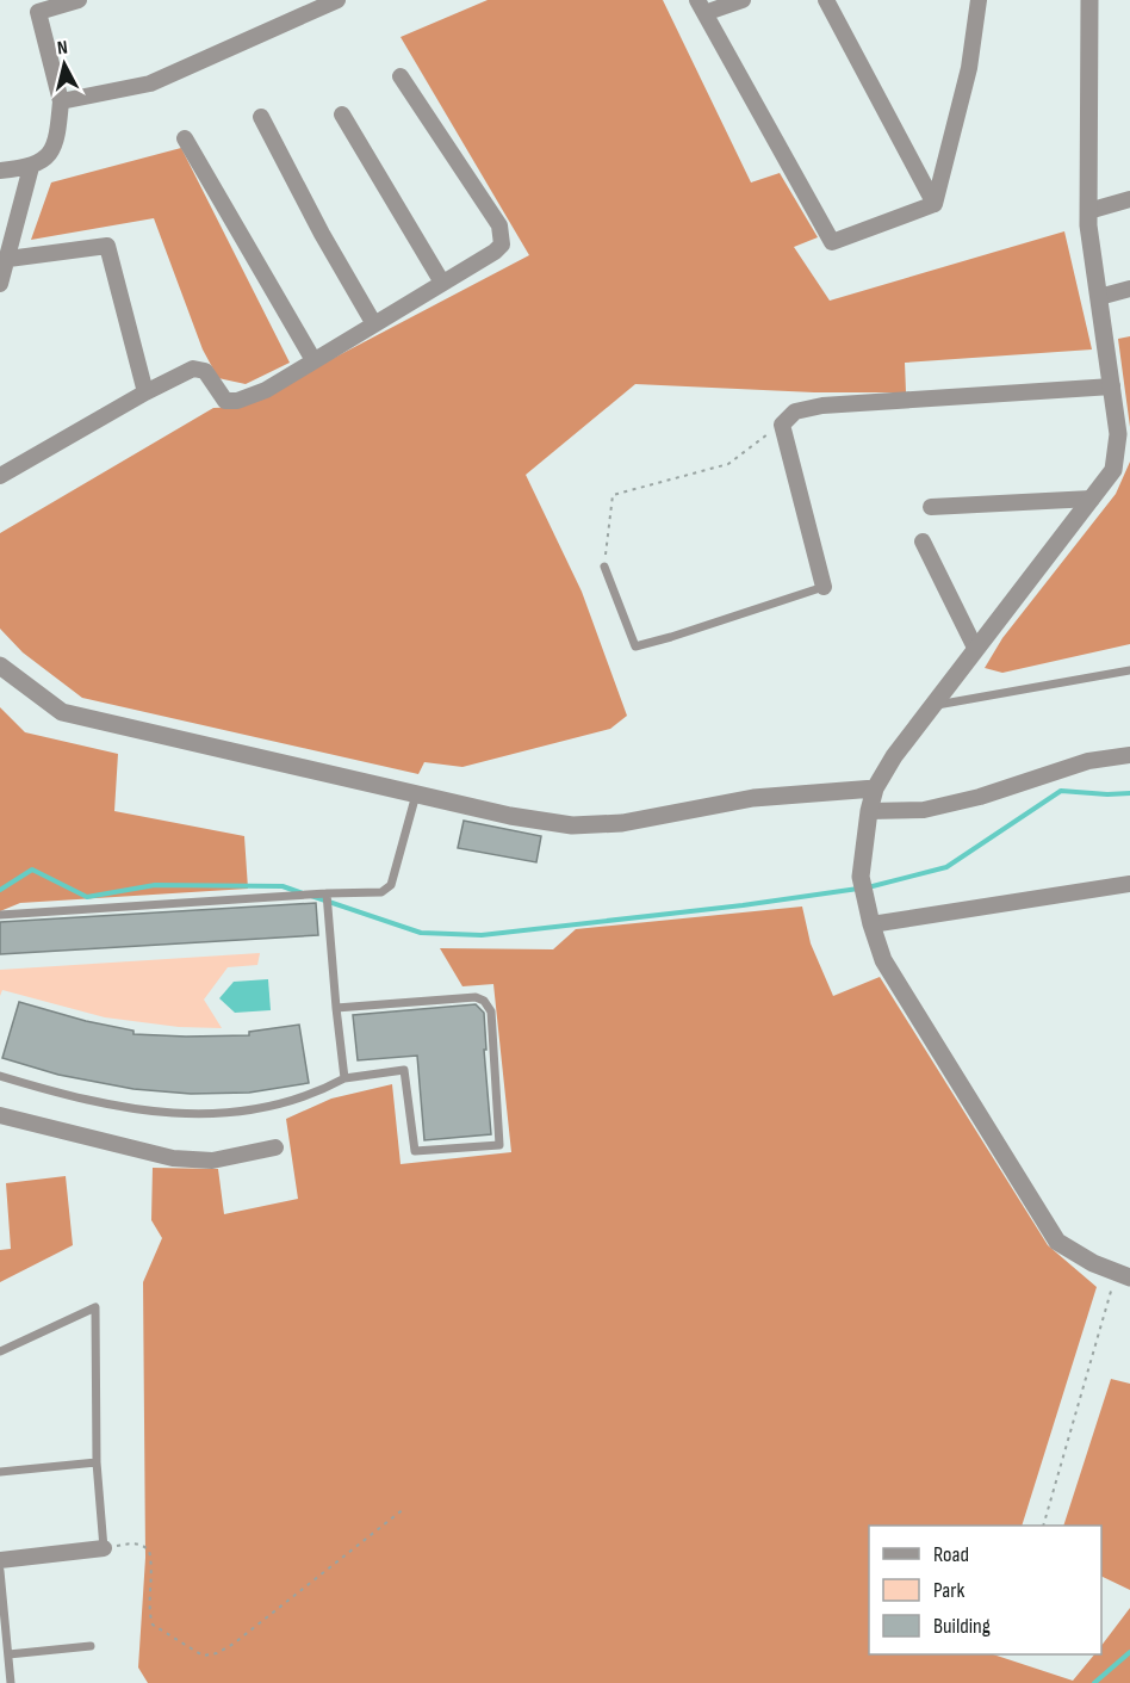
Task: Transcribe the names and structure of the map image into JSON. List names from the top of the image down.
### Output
{
  "legend": ["Road", "Park", "Building"],
  "north": "top"
}
